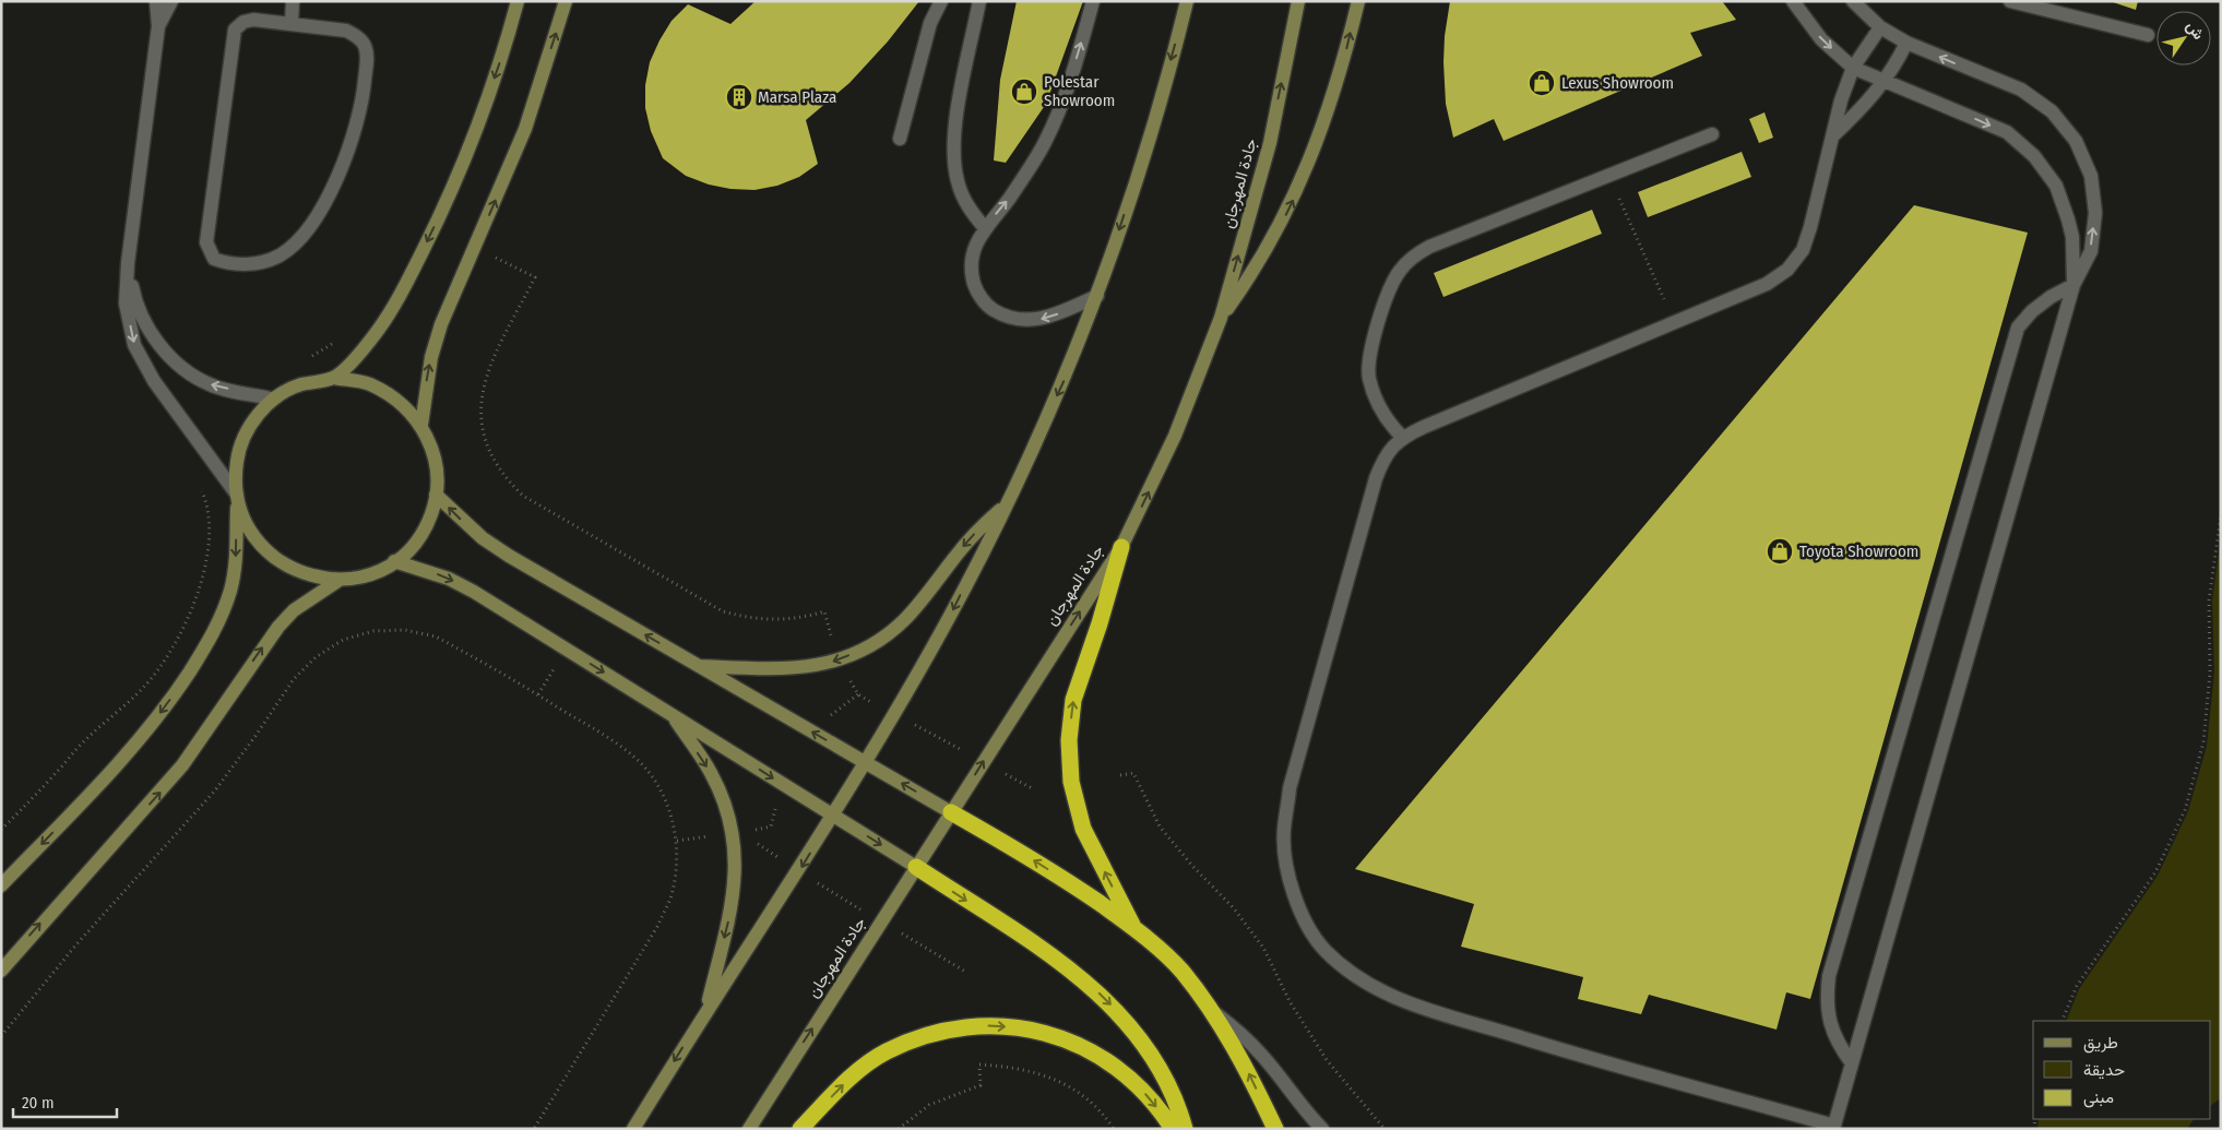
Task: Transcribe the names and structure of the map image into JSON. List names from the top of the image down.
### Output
{
  "streets": {
    "street": ["جادة المهرجان"]
  },
  "places": {
    "shop": ["Lexus Showroom", "Polestar Showroom", "Toyota Showroom"],
    "building": ["Marsa Plaza"]
  },
  "legend": ["طريق", "حديقة", "مبنى"],
  "scale_bar": "20 m",
  "north": "top right"
}
